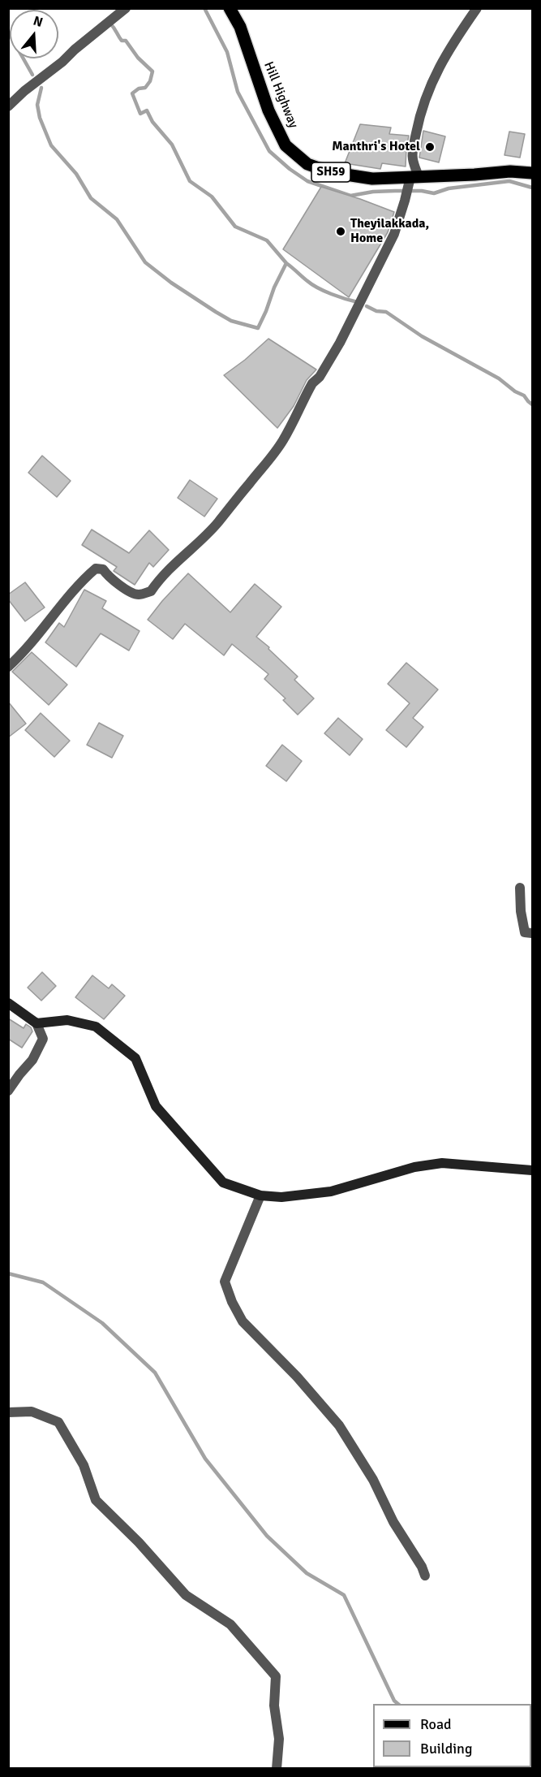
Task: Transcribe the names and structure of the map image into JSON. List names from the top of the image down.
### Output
{
  "streets": {
    "main road": ["Hill Highway", "SH59"]
  },
  "places": ["Manthri's Hotel", "Theyilakkada, Home"],
  "legend": ["Road", "Building"],
  "north": "top"
}
